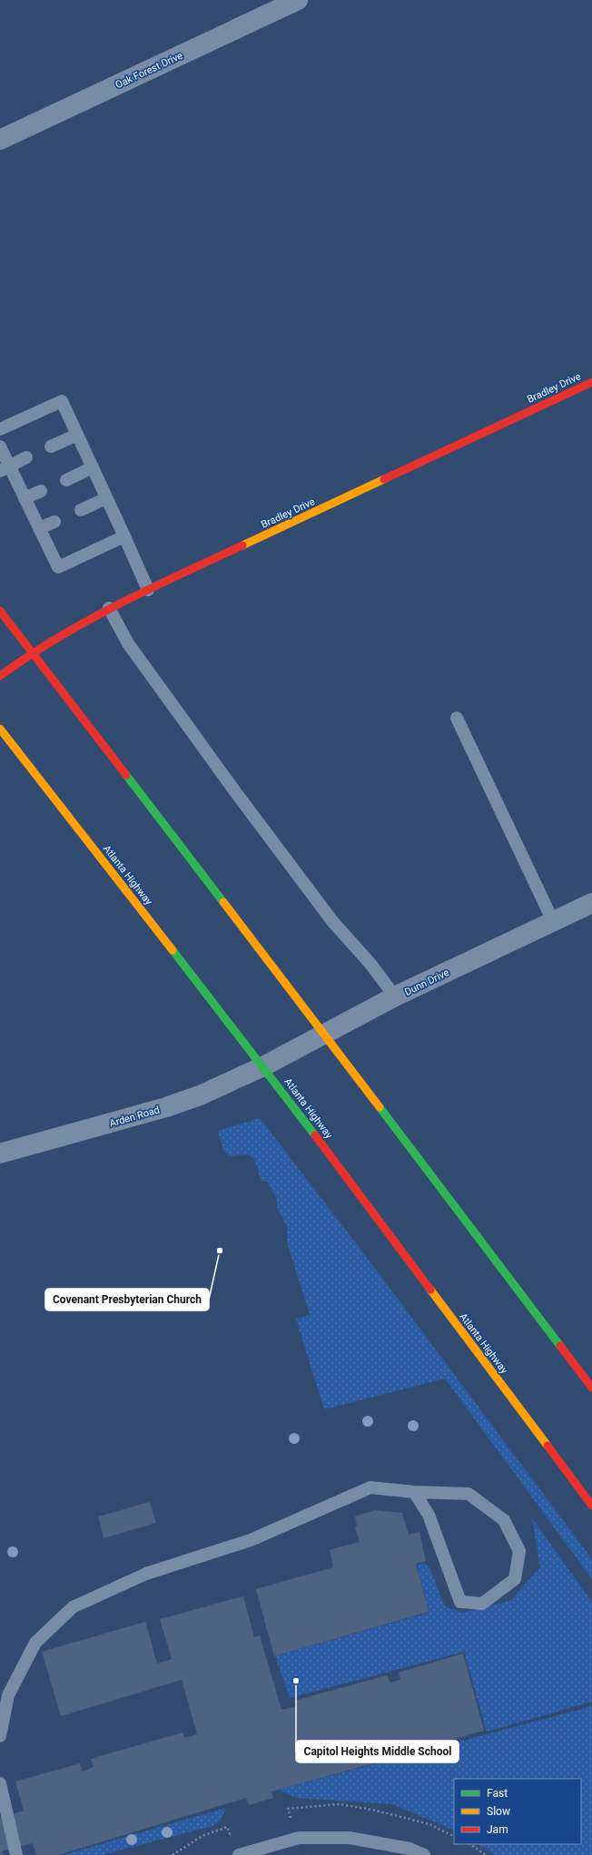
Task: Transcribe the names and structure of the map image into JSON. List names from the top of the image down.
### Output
{
  "streets": {
    "main road": ["Bradley Drive", "Atlanta Highway"],
    "street": ["Oak Forest Drive", "Dunn Drive", "Arden Road"]
  },
  "crossings": [
    ["Atlanta Highway", "Dunn Drive"],
    ["Atlanta Highway", "Arden Road"],
    ["Dunn Drive", "Arden Road"]
  ],
  "places": ["Covenant Presbyterian Church", "Capitol Heights Middle School"],
  "legend": ["Fast", "Slow", "Jam"]
}
